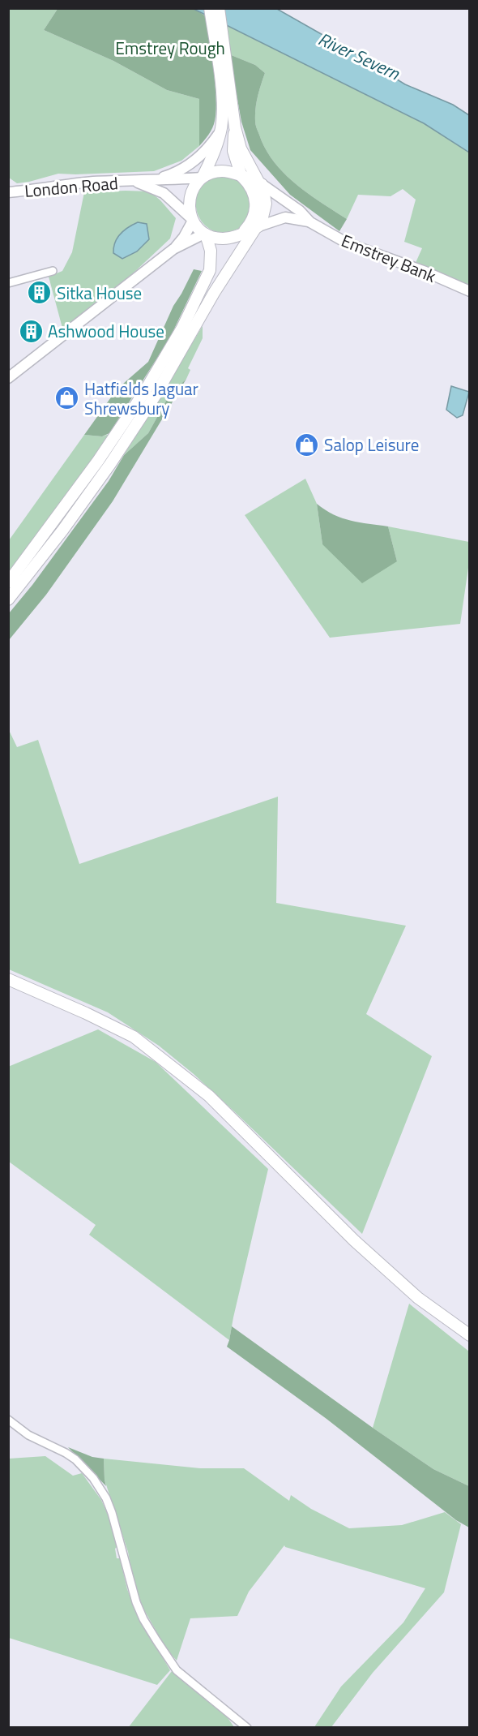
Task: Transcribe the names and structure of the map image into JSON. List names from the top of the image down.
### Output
{
  "streets": {
    "main road": ["London Road", "Emstrey Bank"]
  },
  "water": ["River Severn"],
  "parks": ["Emstrey Rough"],
  "places": {
    "building": ["Sitka House", "Ashwood House"],
    "shop": ["Hatfields Jaguar Shrewsbury", "Salop Leisure"]
  }
}
